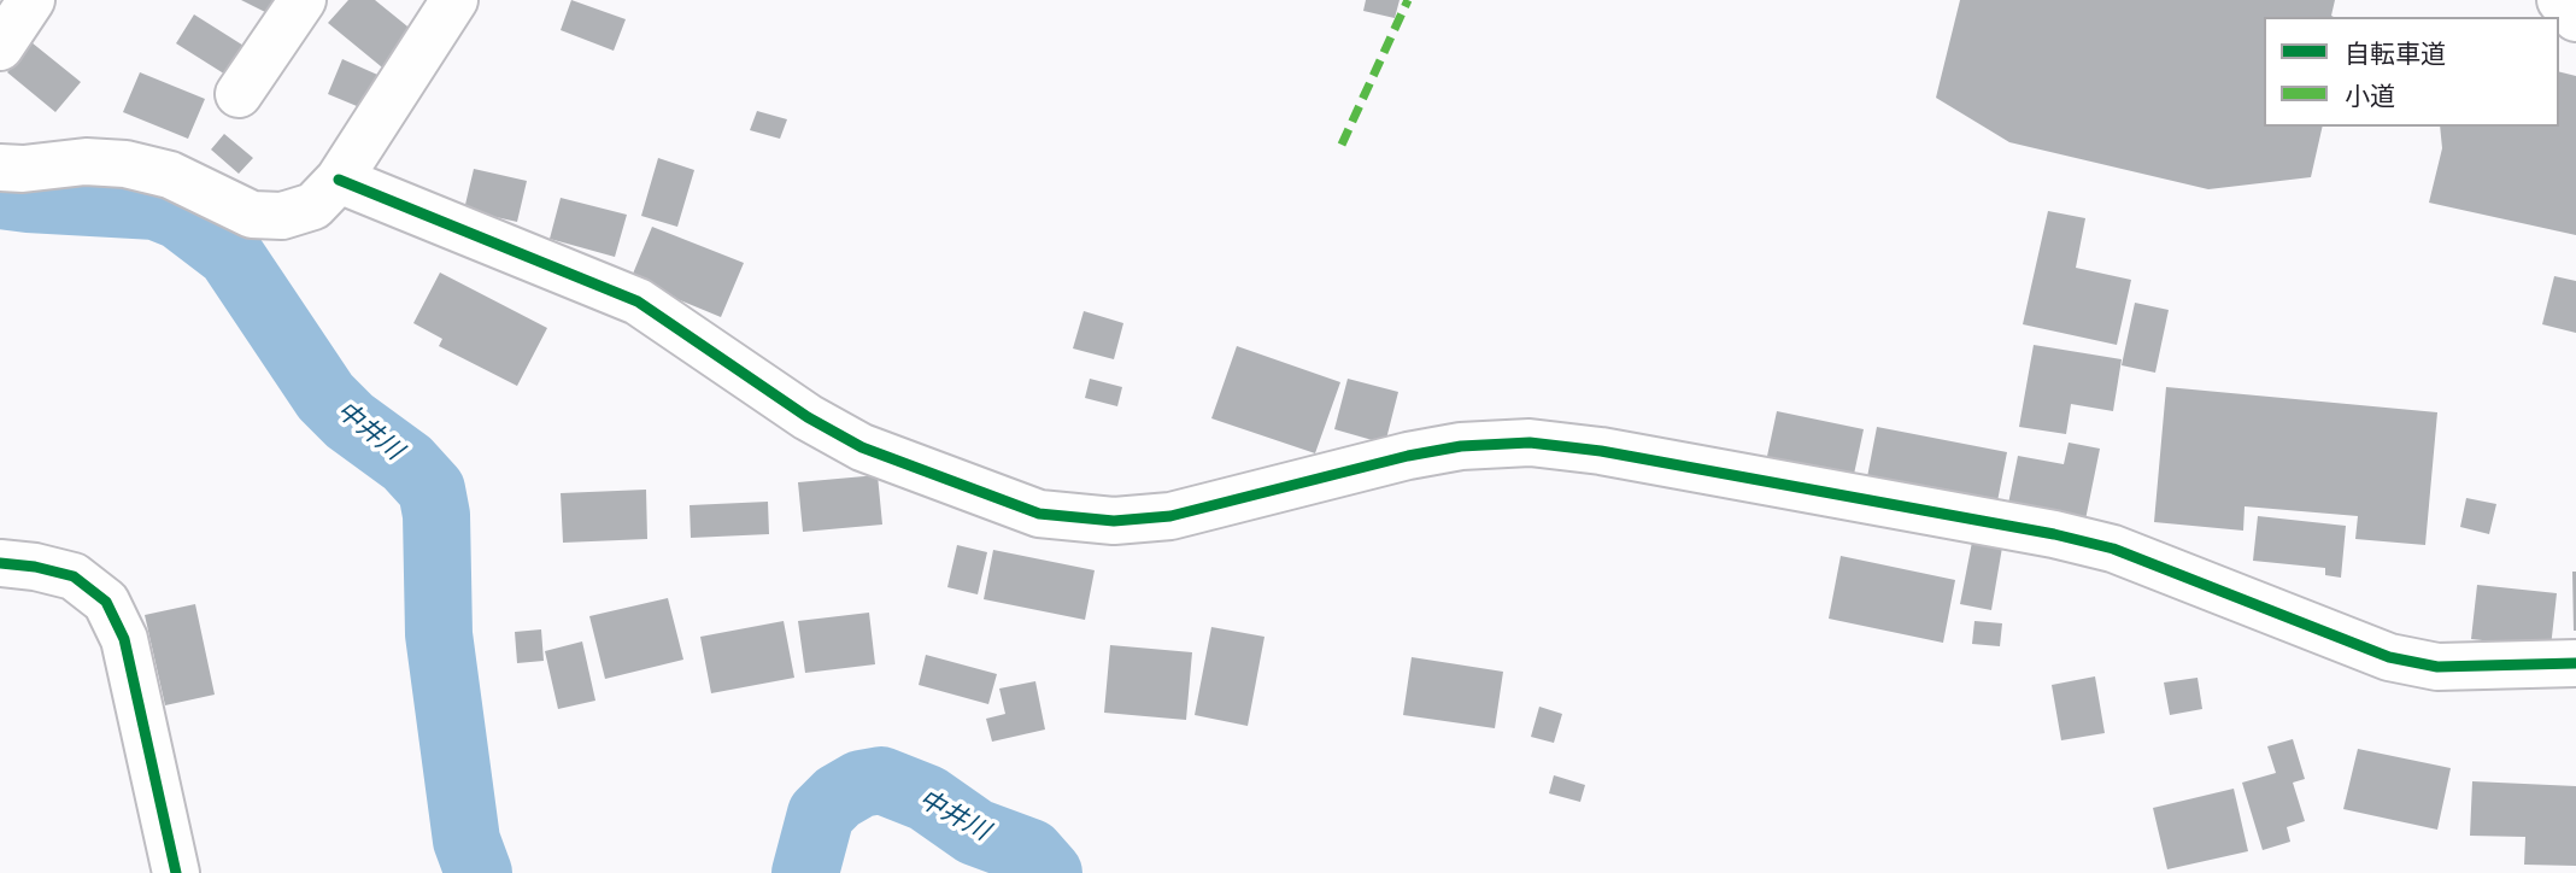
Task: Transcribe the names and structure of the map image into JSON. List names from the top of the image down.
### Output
{
  "water": ["中井川"],
  "legend": ["自転車道", "小道"]
}
